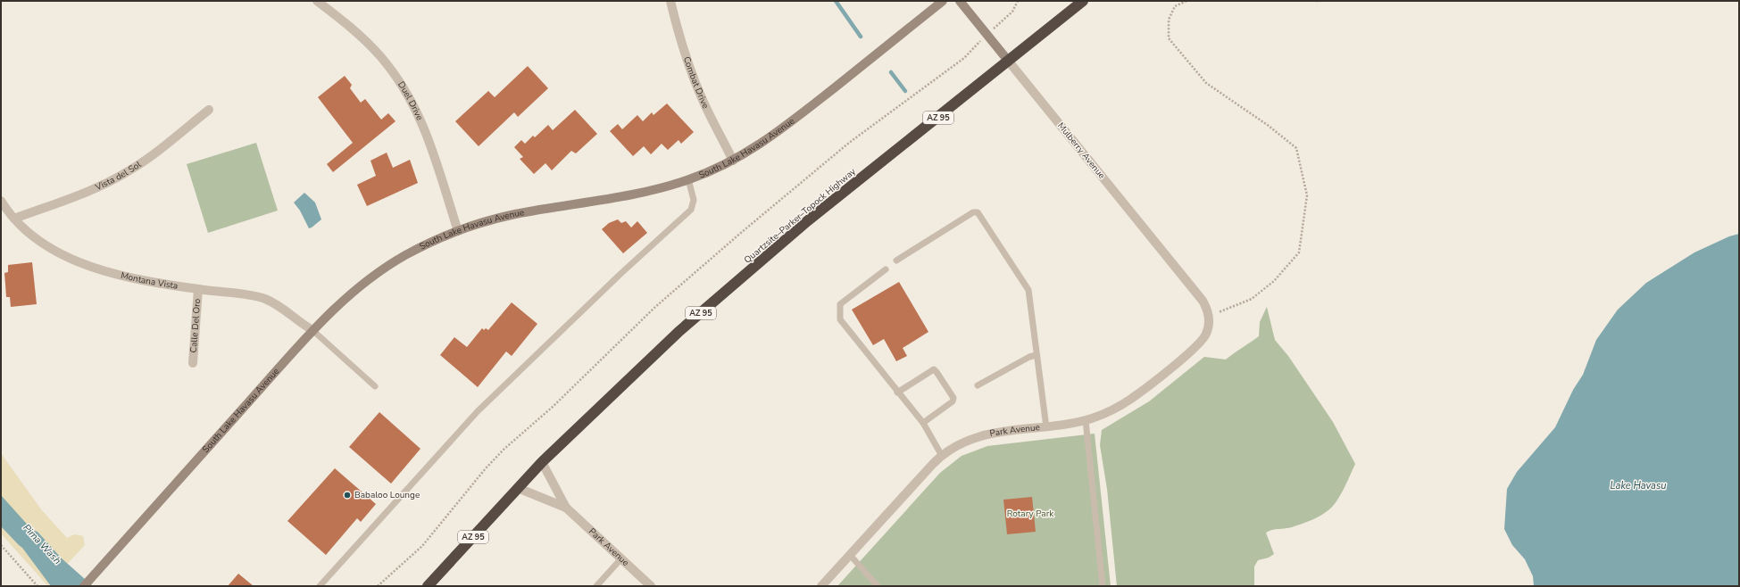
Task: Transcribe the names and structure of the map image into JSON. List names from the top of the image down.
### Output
{
  "streets": {
    "highway": ["AZ 95", "Quartzsite–Parker–Topock Highway"],
    "main road": ["South Lake Havasu Avenue", "Mulberry Avenue"],
    "street": [
      "Combat Drive",
      "Duel Drive",
      "Vista del Sol",
      "Montana Vista",
      "Calle Del Oro",
      "Park Avenue"
    ]
  },
  "crossings": [
    ["Combat Drive", "South Lake Havasu Avenue"],
    ["Duel Drive", "South Lake Havasu Avenue"],
    ["AZ 95", "Quartzsite–Parker–Topock Highway"],
    ["AZ 95", "Park Avenue"],
    ["South Lake Havasu Avenue", "Montana Vista"],
    ["Mulberry Avenue", "Quartzsite–Parker–Topock Highway"],
    ["Mulberry Avenue", "Park Avenue"],
    ["Vista del Sol", "Montana Vista"],
    ["Quartzsite–Parker–Topock Highway", "Park Avenue"],
    ["Montana Vista", "Calle Del Oro"]
  ],
  "water": ["Lake Havasu", "Pima Wash"],
  "parks": ["Rotary Park"],
  "places": ["Babaloo Lounge"]
}
